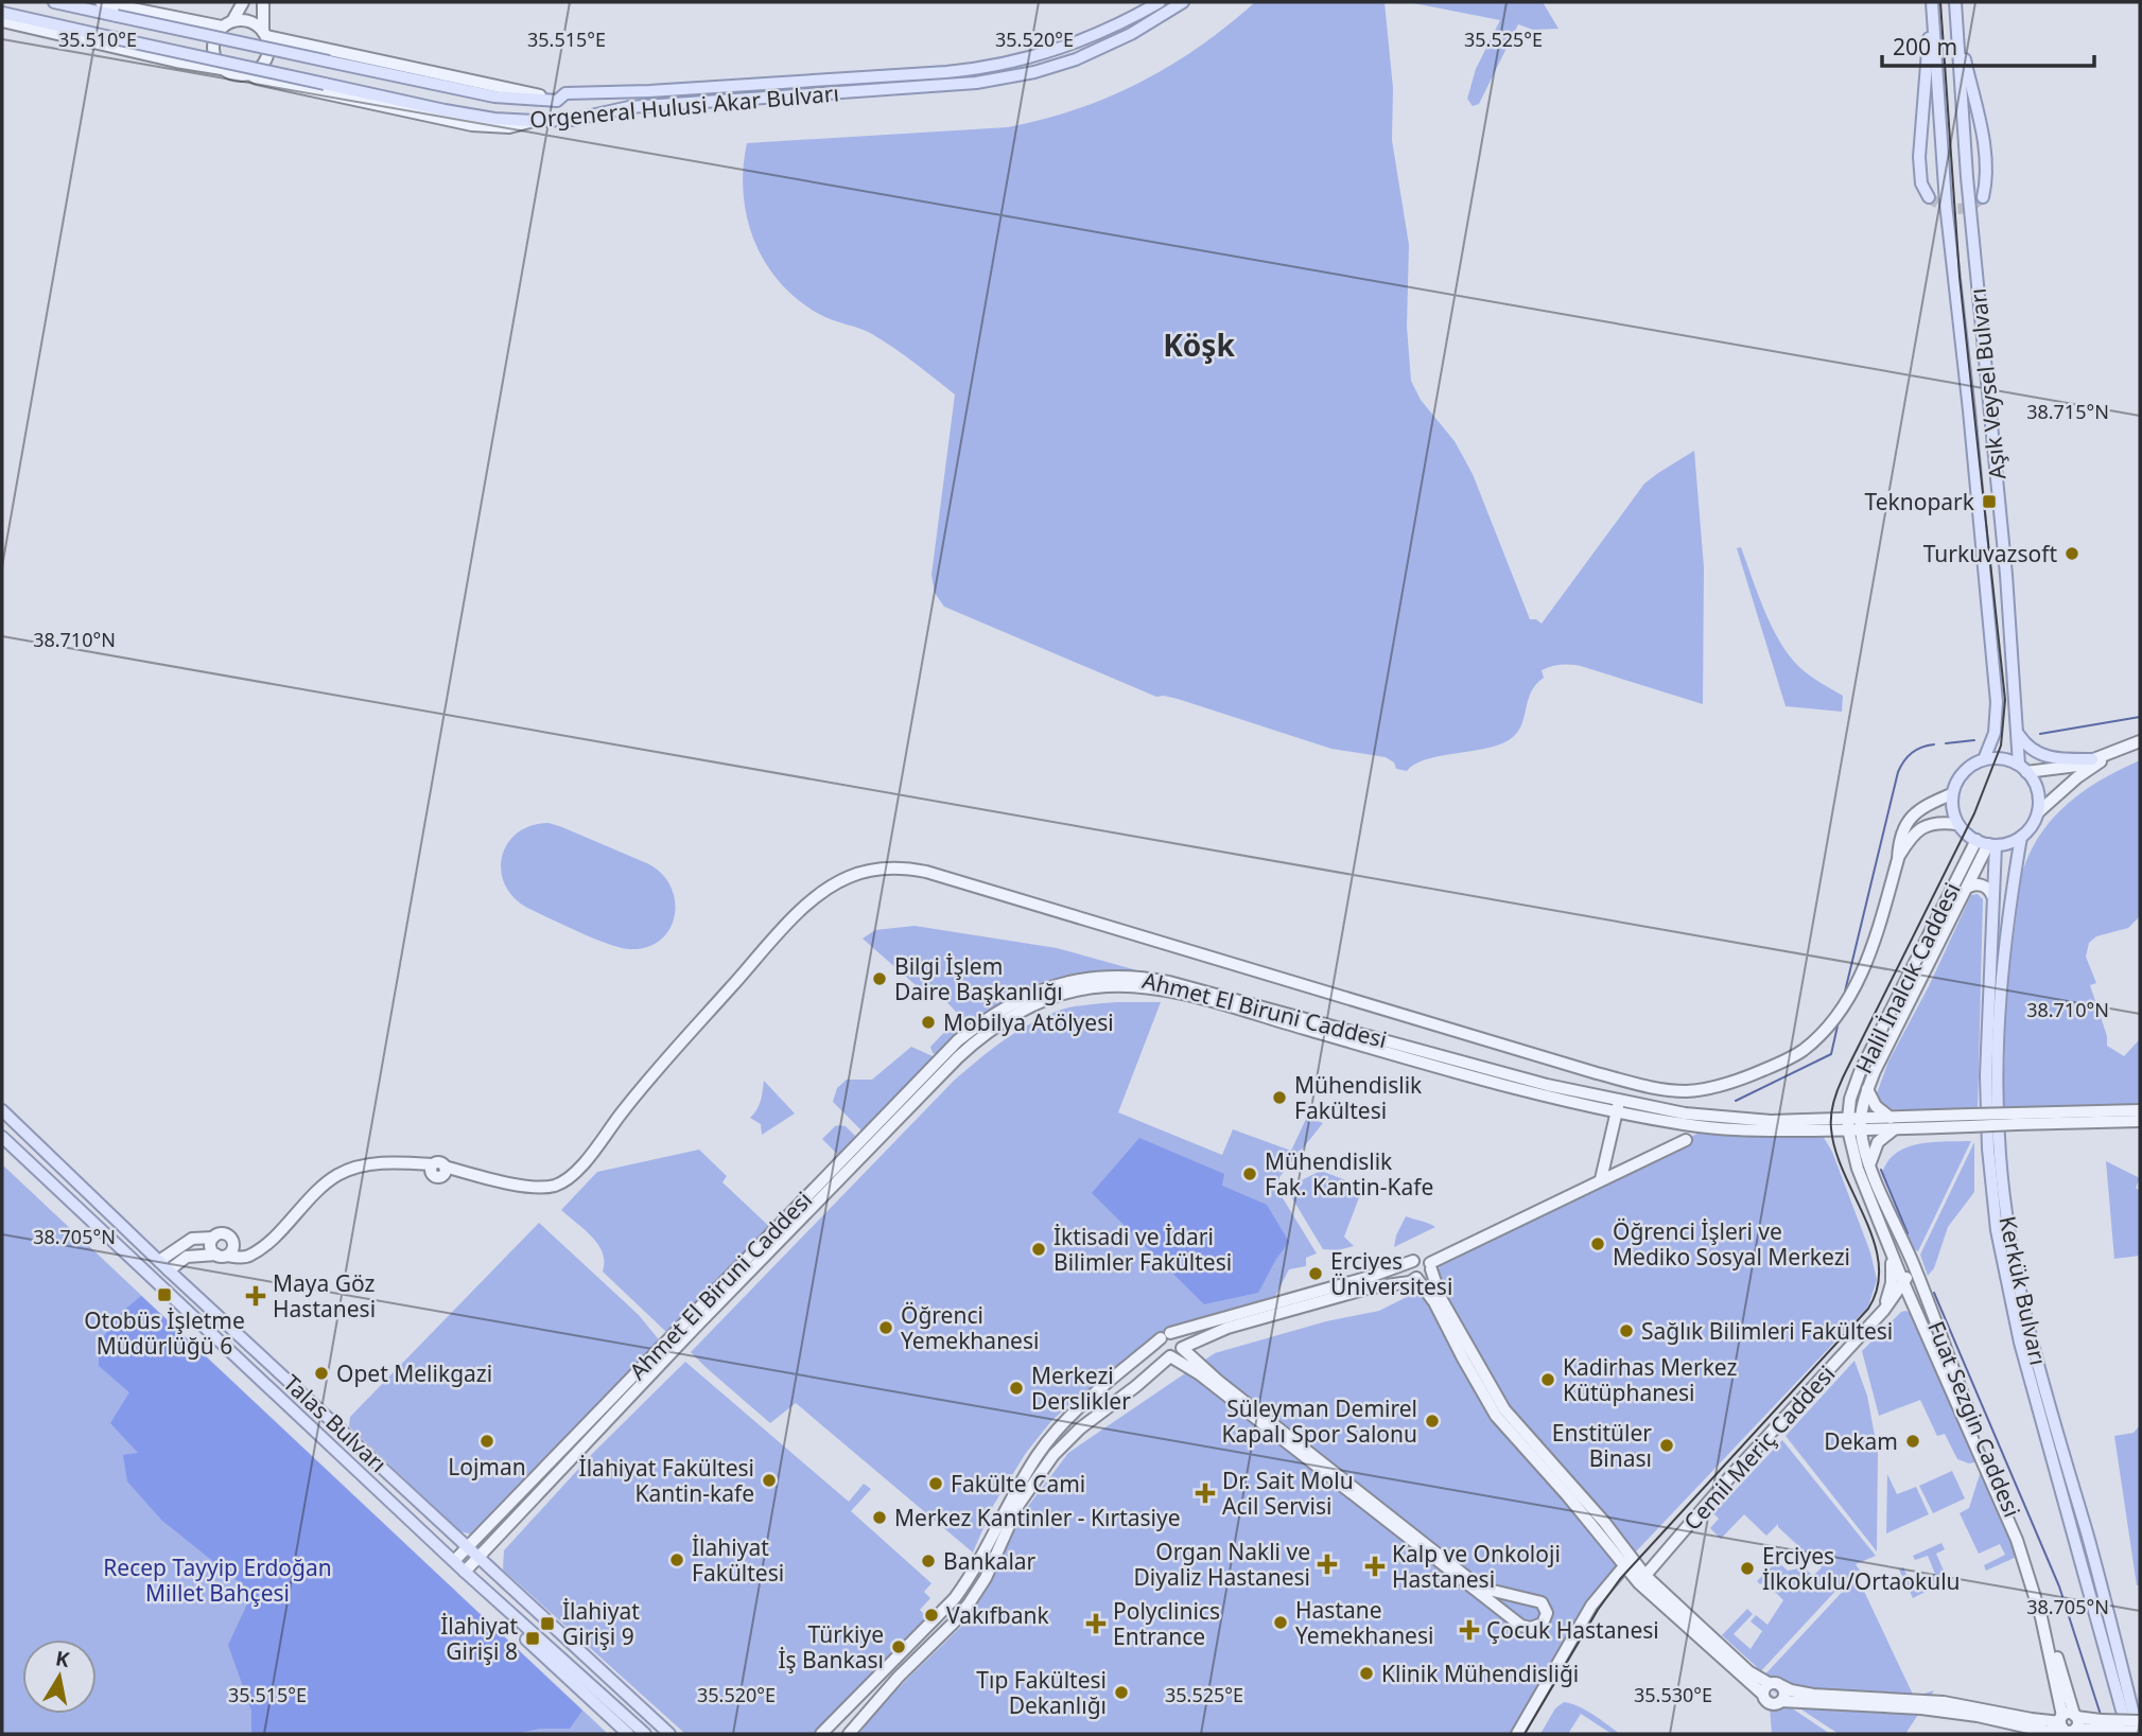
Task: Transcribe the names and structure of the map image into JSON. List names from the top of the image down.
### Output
{
  "streets": {
    "main road": [
      "Orgeneral Hulusi Akar Bulvarı",
      "Aşık Veysel Bulvarı",
      "Kerkük Bulvarı",
      "Talas Bulvarı"
    ],
    "street": [
      "Halil İnalcık Caddesi",
      "Ahmet El Biruni Caddesi",
      "Fuat Sezgin Caddesi",
      "Cemil Meriç Caddesi"
    ]
  },
  "crossings": [
    ["Aşık Veysel Bulvarı", "Halil İnalcık Caddesi"],
    ["Aşık Veysel Bulvarı", "Kerkük Bulvarı"],
    ["Halil İnalcık Caddesi", "Ahmet El Biruni Caddesi"],
    ["Halil İnalcık Caddesi", "Kerkük Bulvarı"],
    ["Halil İnalcık Caddesi", "Fuat Sezgin Caddesi"],
    ["Ahmet El Biruni Caddesi", "Fuat Sezgin Caddesi"],
    ["Ahmet El Biruni Caddesi", "Talas Bulvarı"]
  ],
  "districts": ["Köşk"],
  "parks": ["Recep Tayyip Erdoğan Millet Bahçesi"],
  "places": {
    "transit": [
      "Teknopark",
      "Otobüs İşletme Müdürlüğü 6",
      "İlahiyat Girişi 9",
      "İlahiyat Girişi 8"
    ],
    "other": [
      "Turkuvazsoft",
      "Bilgi İşlem Daire Başkanlığı",
      "Mobilya Atölyesi",
      "Mühendislik Fakültesi",
      "Mühendislik Fak. Kantin-Kafe",
      "Öğrenci İşleri ve Mediko Sosyal Merkezi",
      "İktisadi ve İdari Bilimler Fakültesi",
      "Erciyes Üniversitesi",
      "Öğrenci Yemekhanesi",
      "Sağlık Bilimleri Fakültesi",
      "Opet Melikgazi",
      "Kadirhas Merkez Kütüphanesi",
      "Merkezi Derslikler",
      "Süleyman Demirel Kapalı Spor Salonu",
      "Lojman",
      "Dekam",
      "Enstitüler Binası",
      "İlahiyat Fakültesi Kantin-kafe",
      "Fakülte Cami",
      "Merkez Kantinler - Kırtasiye",
      "İlahiyat Fakültesi",
      "Bankalar",
      "Erciyes İlkokulu/Ortaokulu",
      "Vakıfbank",
      "Hastane Yemekhanesi",
      "Türkiye İş Bankası",
      "Klinik Mühendisliği",
      "Tıp Fakültesi Dekanlığı"
    ],
    "health": [
      "Maya Göz Hastanesi",
      "Dr. Sait Molu Acil Servisi",
      "Organ Nakli ve Diyaliz Hastanesi",
      "Kalp ve Onkoloji Hastanesi",
      "Polyclinics Entrance",
      "Çocuk Hastanesi"
    ]
  },
  "scale_bar": "200 m",
  "north": "top",
  "coordinates": [
    "35.510°E",
    "35.515°E",
    "35.520°E",
    "35.525°E",
    "38.715°N",
    "38.710°N",
    "38.705°N",
    "35.530°E"
  ]
}
